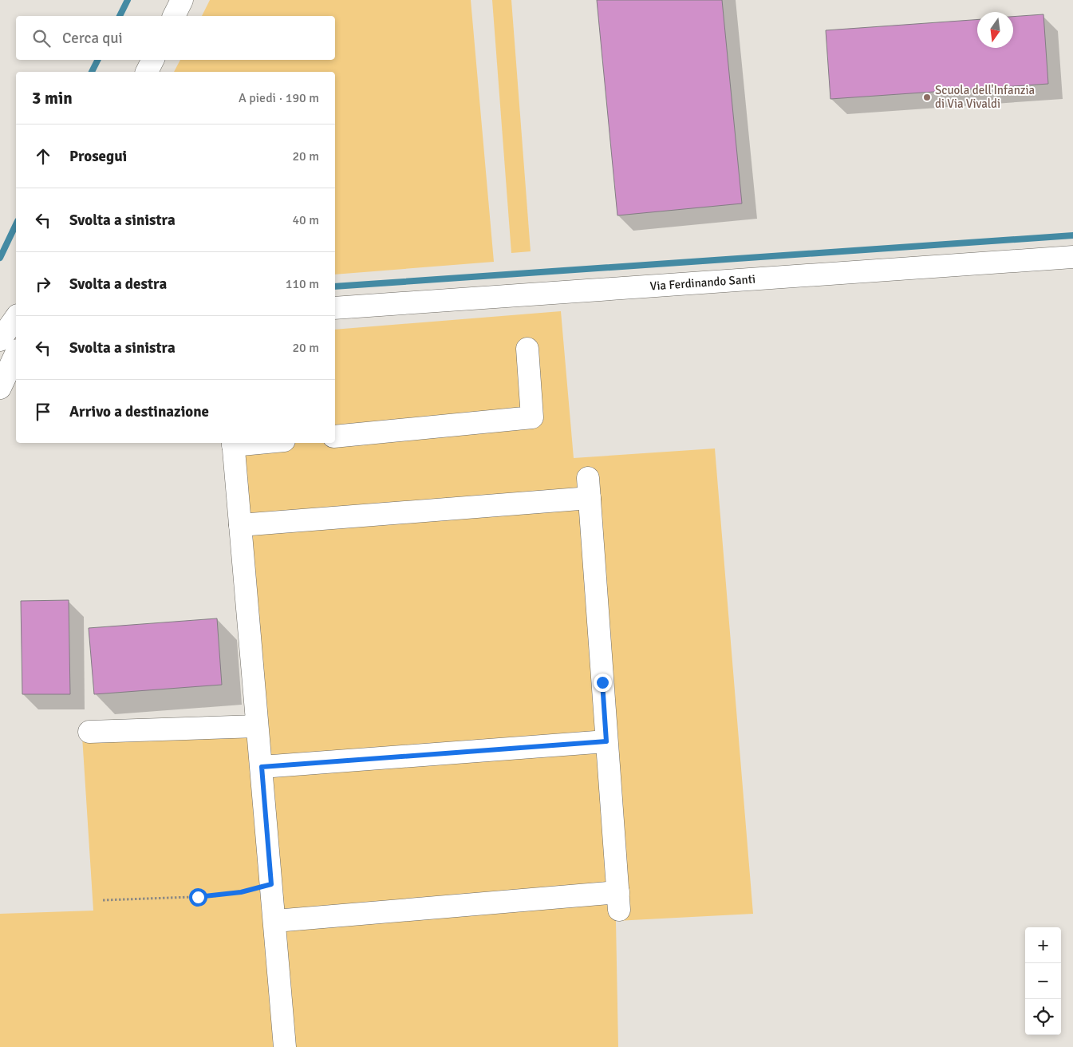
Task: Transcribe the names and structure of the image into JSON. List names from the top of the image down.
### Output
{
  "streets": {
    "main road": ["Via Ferdinando Santi"]
  },
  "places": ["Scuola dell'Infanzia di Via Vivaldi"],
  "north": "bottom",
  "page": {
    "search": "Cerca qui",
    "heading": ["3 min", "A piedi · 190 m"],
    "list": [
      ["Prosegui", "20 m"],
      ["Svolta a sinistra", "40 m"],
      ["Svolta a destra", "110 m"],
      ["Svolta a sinistra", "20 m"],
      "Arrivo a destinazione"
    ],
    "map_buttons": ["+", "−"]
  }
}
